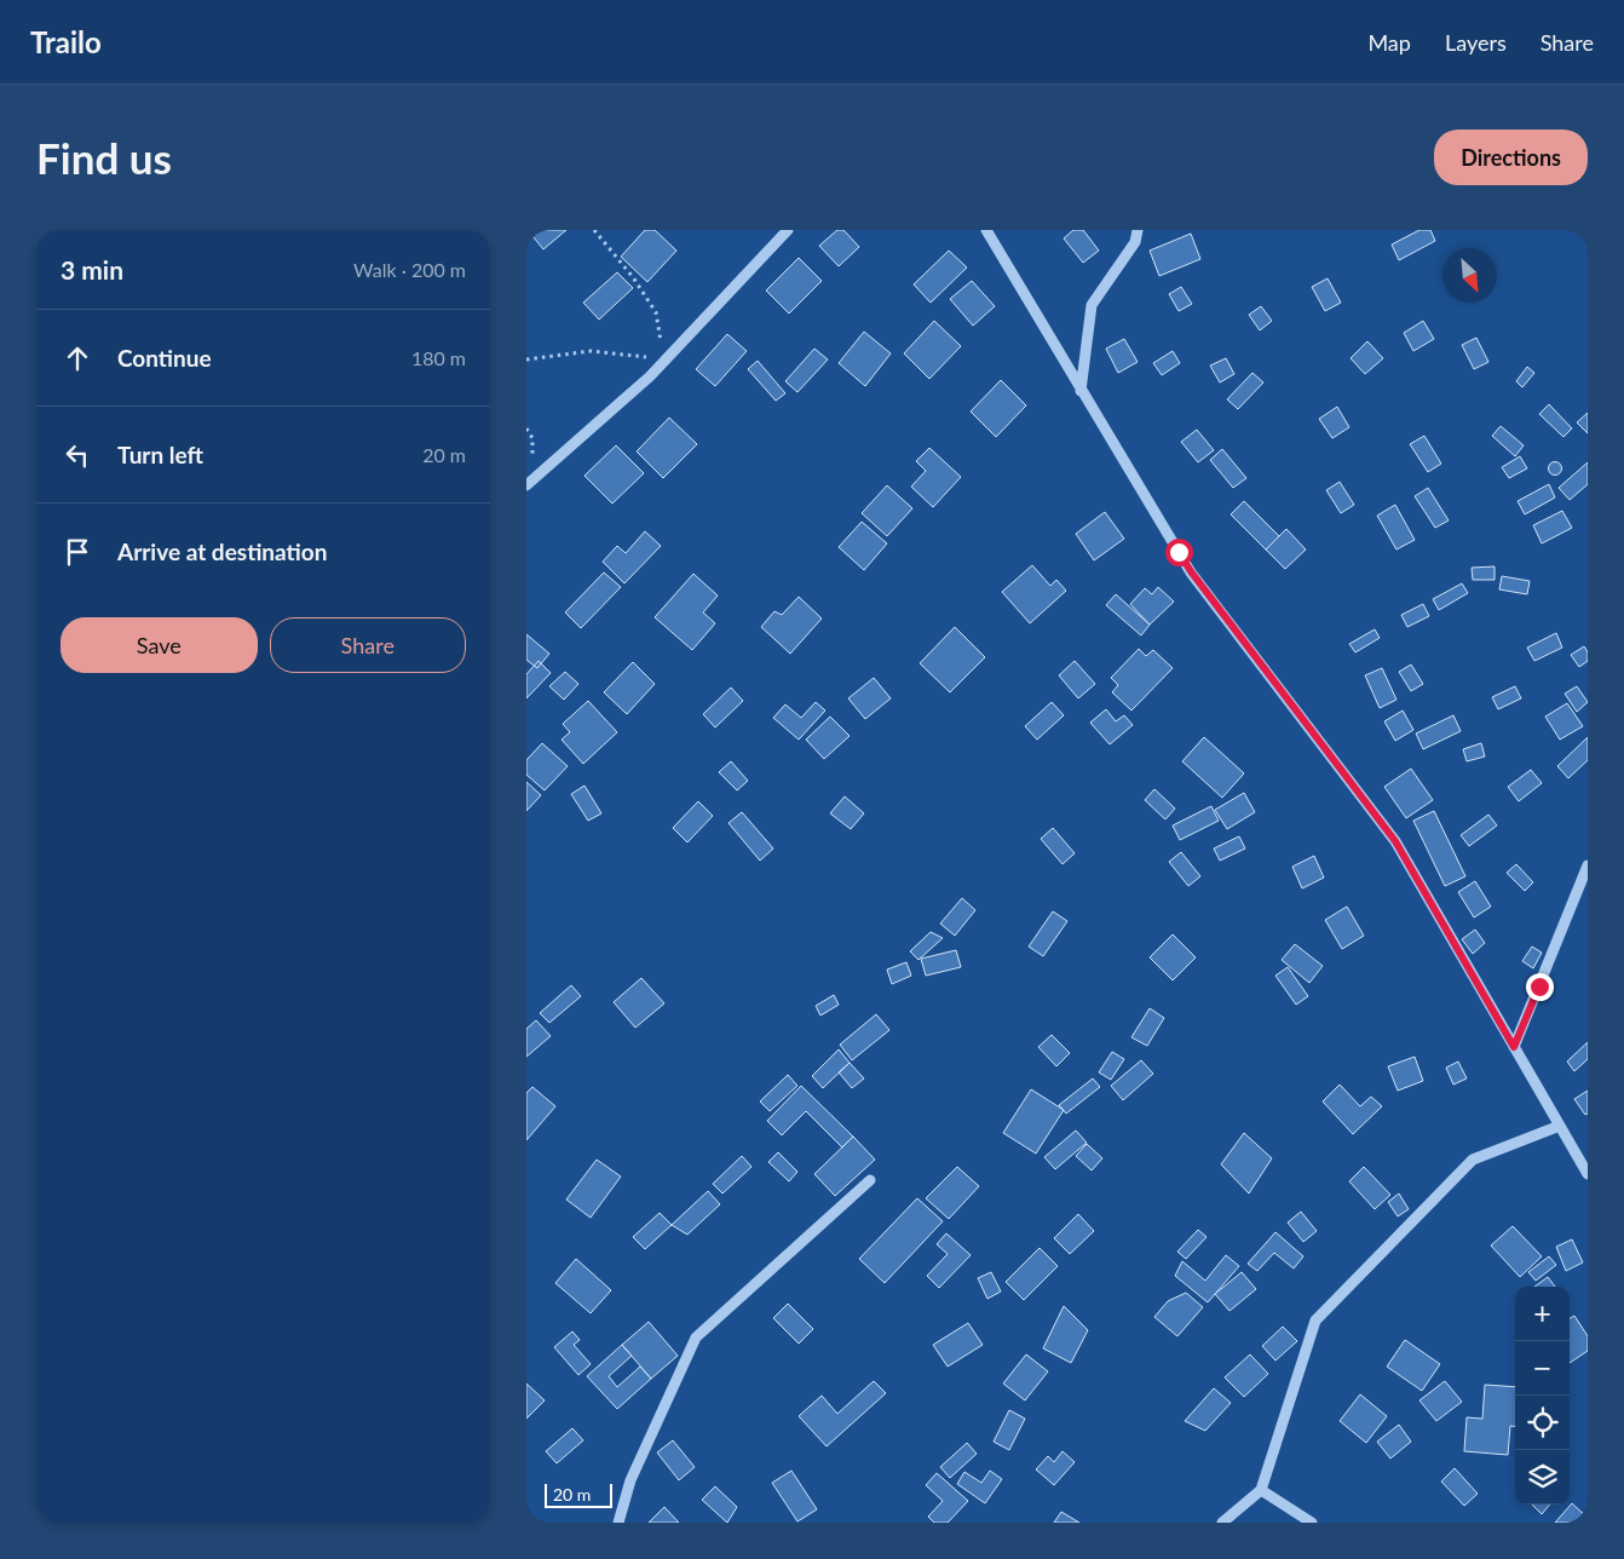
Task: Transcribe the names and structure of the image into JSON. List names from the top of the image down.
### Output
{
  "scale_bar": "20 m",
  "north": "bottom right",
  "page": {
    "header": "Trailo",
    "nav": ["Map", "Layers", "Share"],
    "buttons": [
      "Directions",
      ["Save", "Share"]
    ],
    "title": "Find us",
    "heading": ["3 min", "Walk · 200 m"],
    "list": [
      ["Continue", "180 m"],
      ["Turn left", "20 m"],
      "Arrive at destination"
    ],
    "map_buttons": ["+", "−"],
    "scale": "20 m"
  }
}
